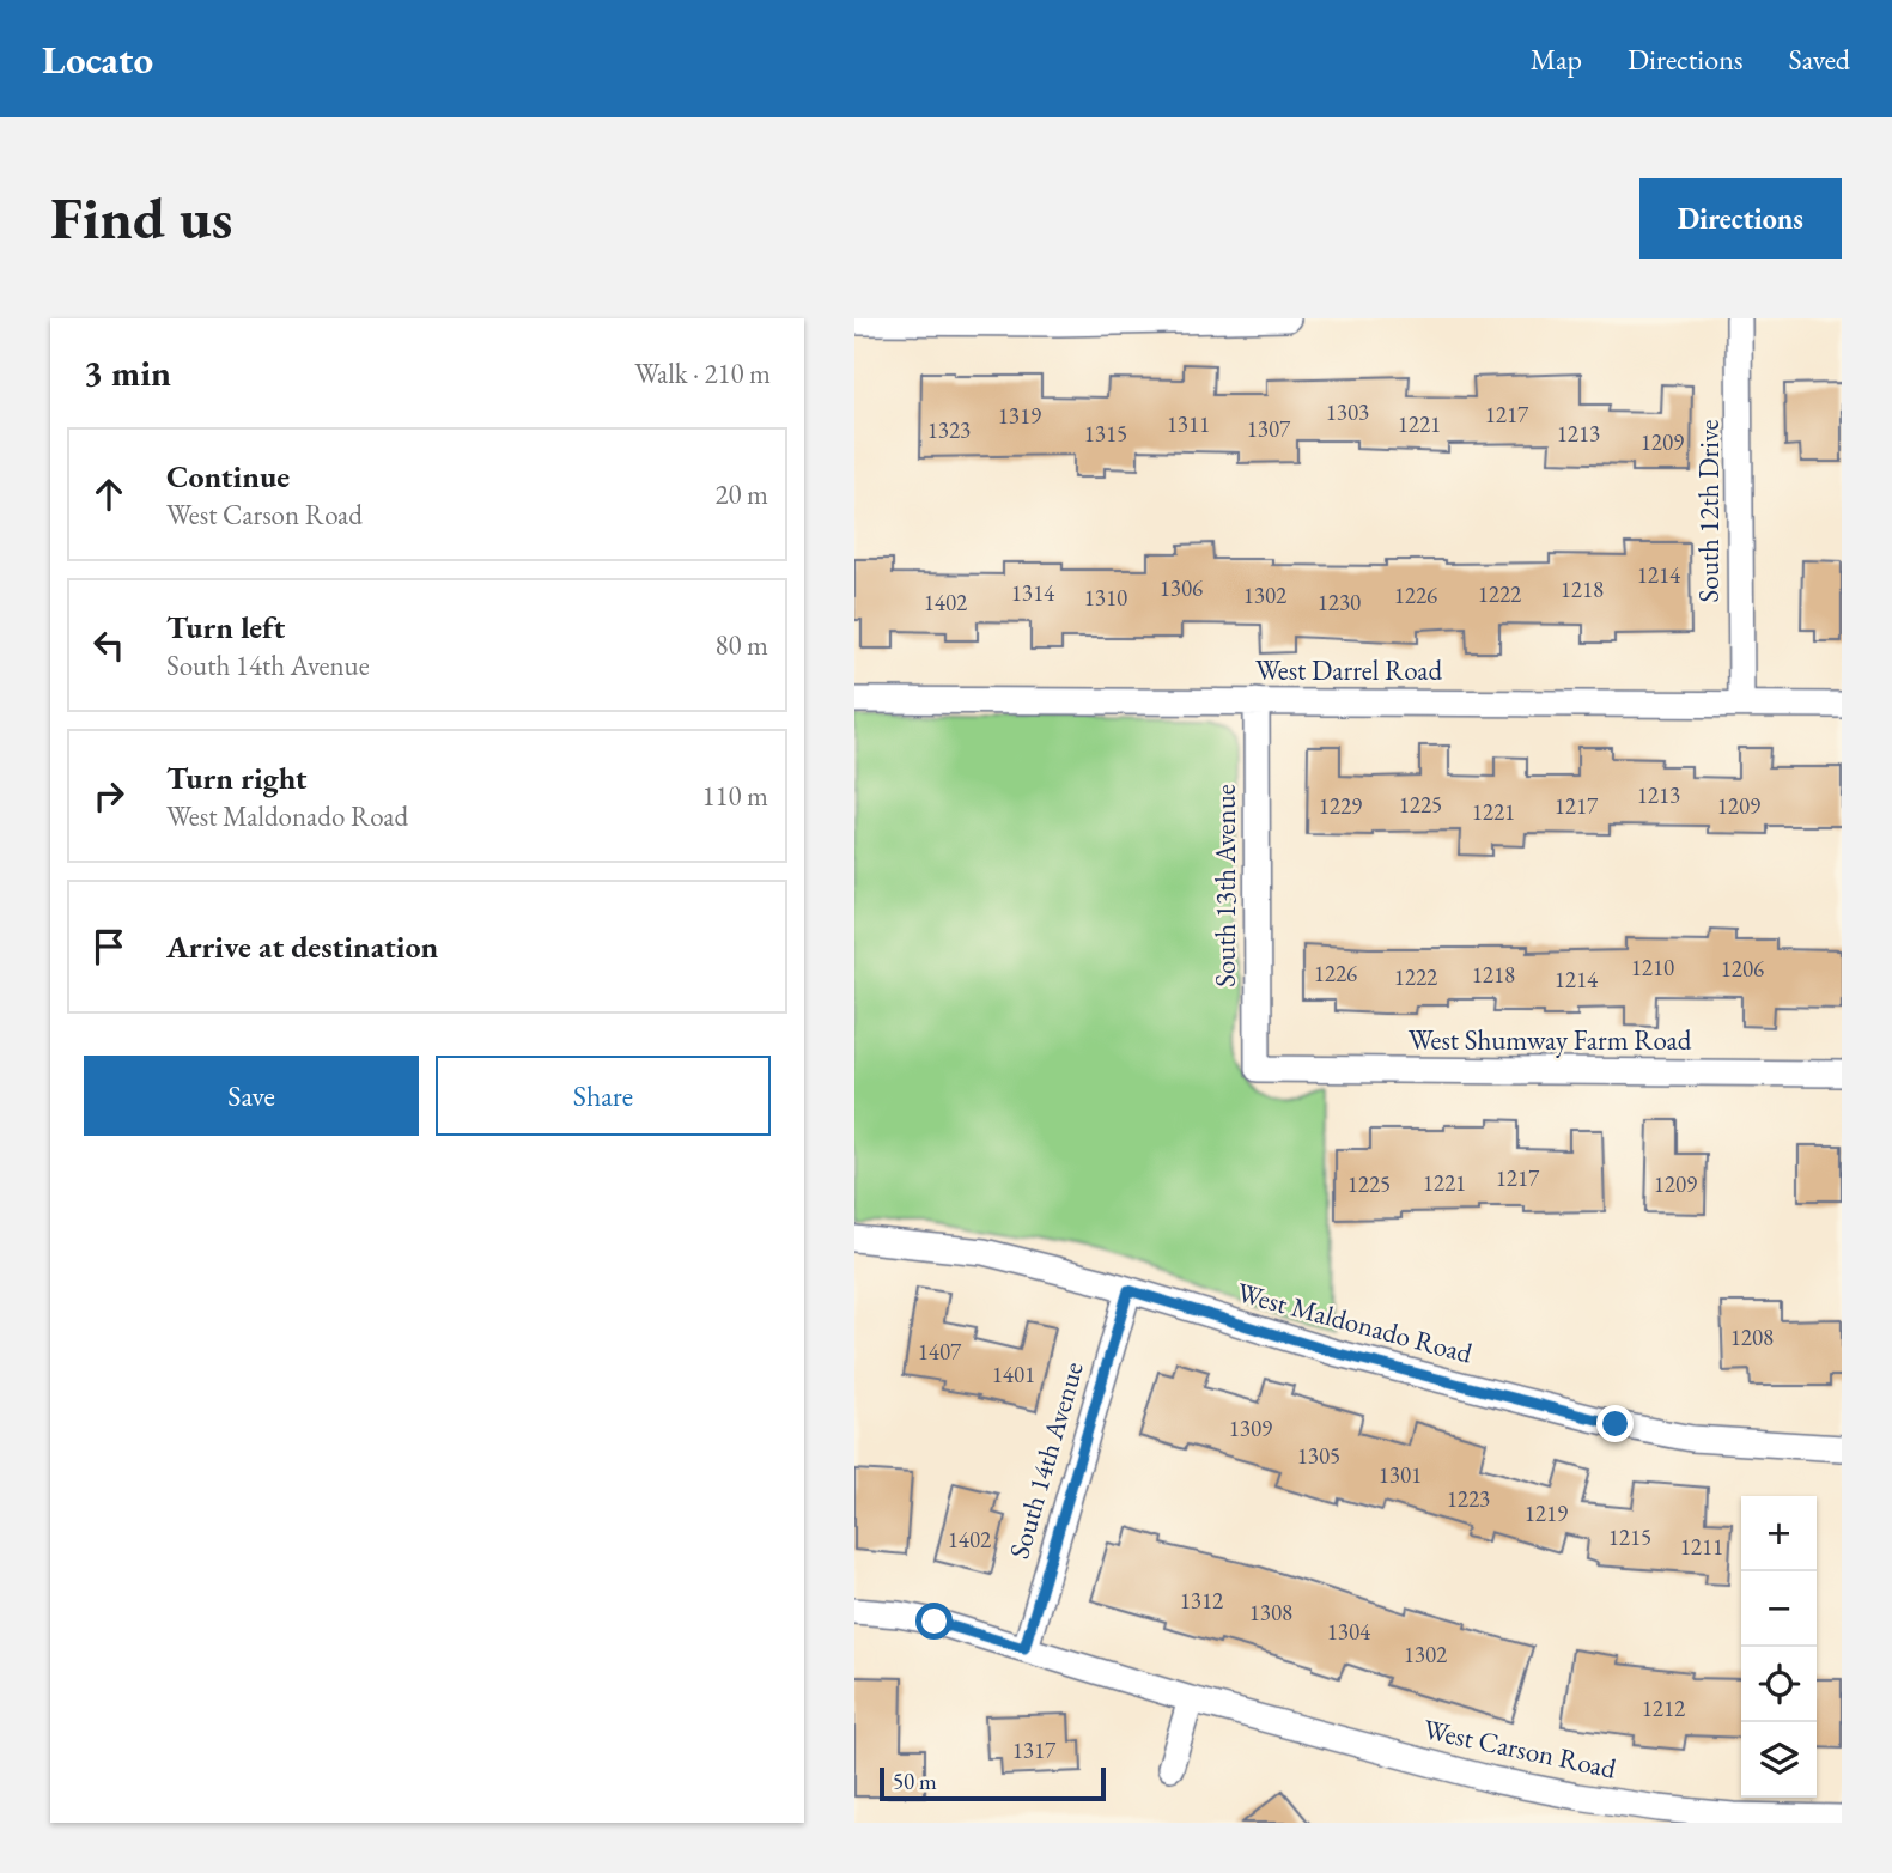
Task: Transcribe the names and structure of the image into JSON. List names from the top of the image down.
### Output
{
  "streets": {
    "street": [
      "South 12th Drive",
      "West Darrel Road",
      "South 13th Avenue",
      "West Shumway Farm Road",
      "West Maldonado Road",
      "South 14th Avenue",
      "West Carson Road"
    ]
  },
  "crossings": [
    ["South 12th Drive", "West Darrel Road"],
    ["West Darrel Road", "South 13th Avenue"],
    ["South 13th Avenue", "West Shumway Farm Road"],
    ["West Maldonado Road", "South 14th Avenue"],
    ["South 14th Avenue", "West Carson Road"]
  ],
  "house_numbers": [
    "1303",
    "1217",
    "1319",
    "1311",
    "1221",
    "1307",
    "1323",
    "1315",
    "1213",
    "1209",
    "1214",
    "1306",
    "1218",
    "1314",
    "1222",
    "1302",
    "1226",
    "1310",
    "1402",
    "1230",
    "1213",
    "1225",
    "1229",
    "1217",
    "1209",
    "1221",
    "1210",
    "1206",
    "1226",
    "1218",
    "1222",
    "1214",
    "1217",
    "1221",
    "1225",
    "1209",
    "1208",
    "1407",
    "1401",
    "1309",
    "1305",
    "1301",
    "1223",
    "1219",
    "1215",
    "1402",
    "1211",
    "1312",
    "1308",
    "1304",
    "1302",
    "1212",
    "1317"
  ],
  "scale_bar": "50 m",
  "page": {
    "header": "Locato",
    "nav": ["Map", "Directions", "Saved"],
    "buttons": [
      "Directions",
      ["Save", "Share"]
    ],
    "title": "Find us",
    "heading": ["3 min", "Walk · 210 m"],
    "list": [
      ["Continue", "West Carson Road", "20 m"],
      ["Turn left", "South 14th Avenue", "80 m"],
      ["Turn right", "West Maldonado Road", "110 m"],
      "Arrive at destination"
    ],
    "map_buttons": ["+", "−"],
    "scale": "50 m"
  }
}
